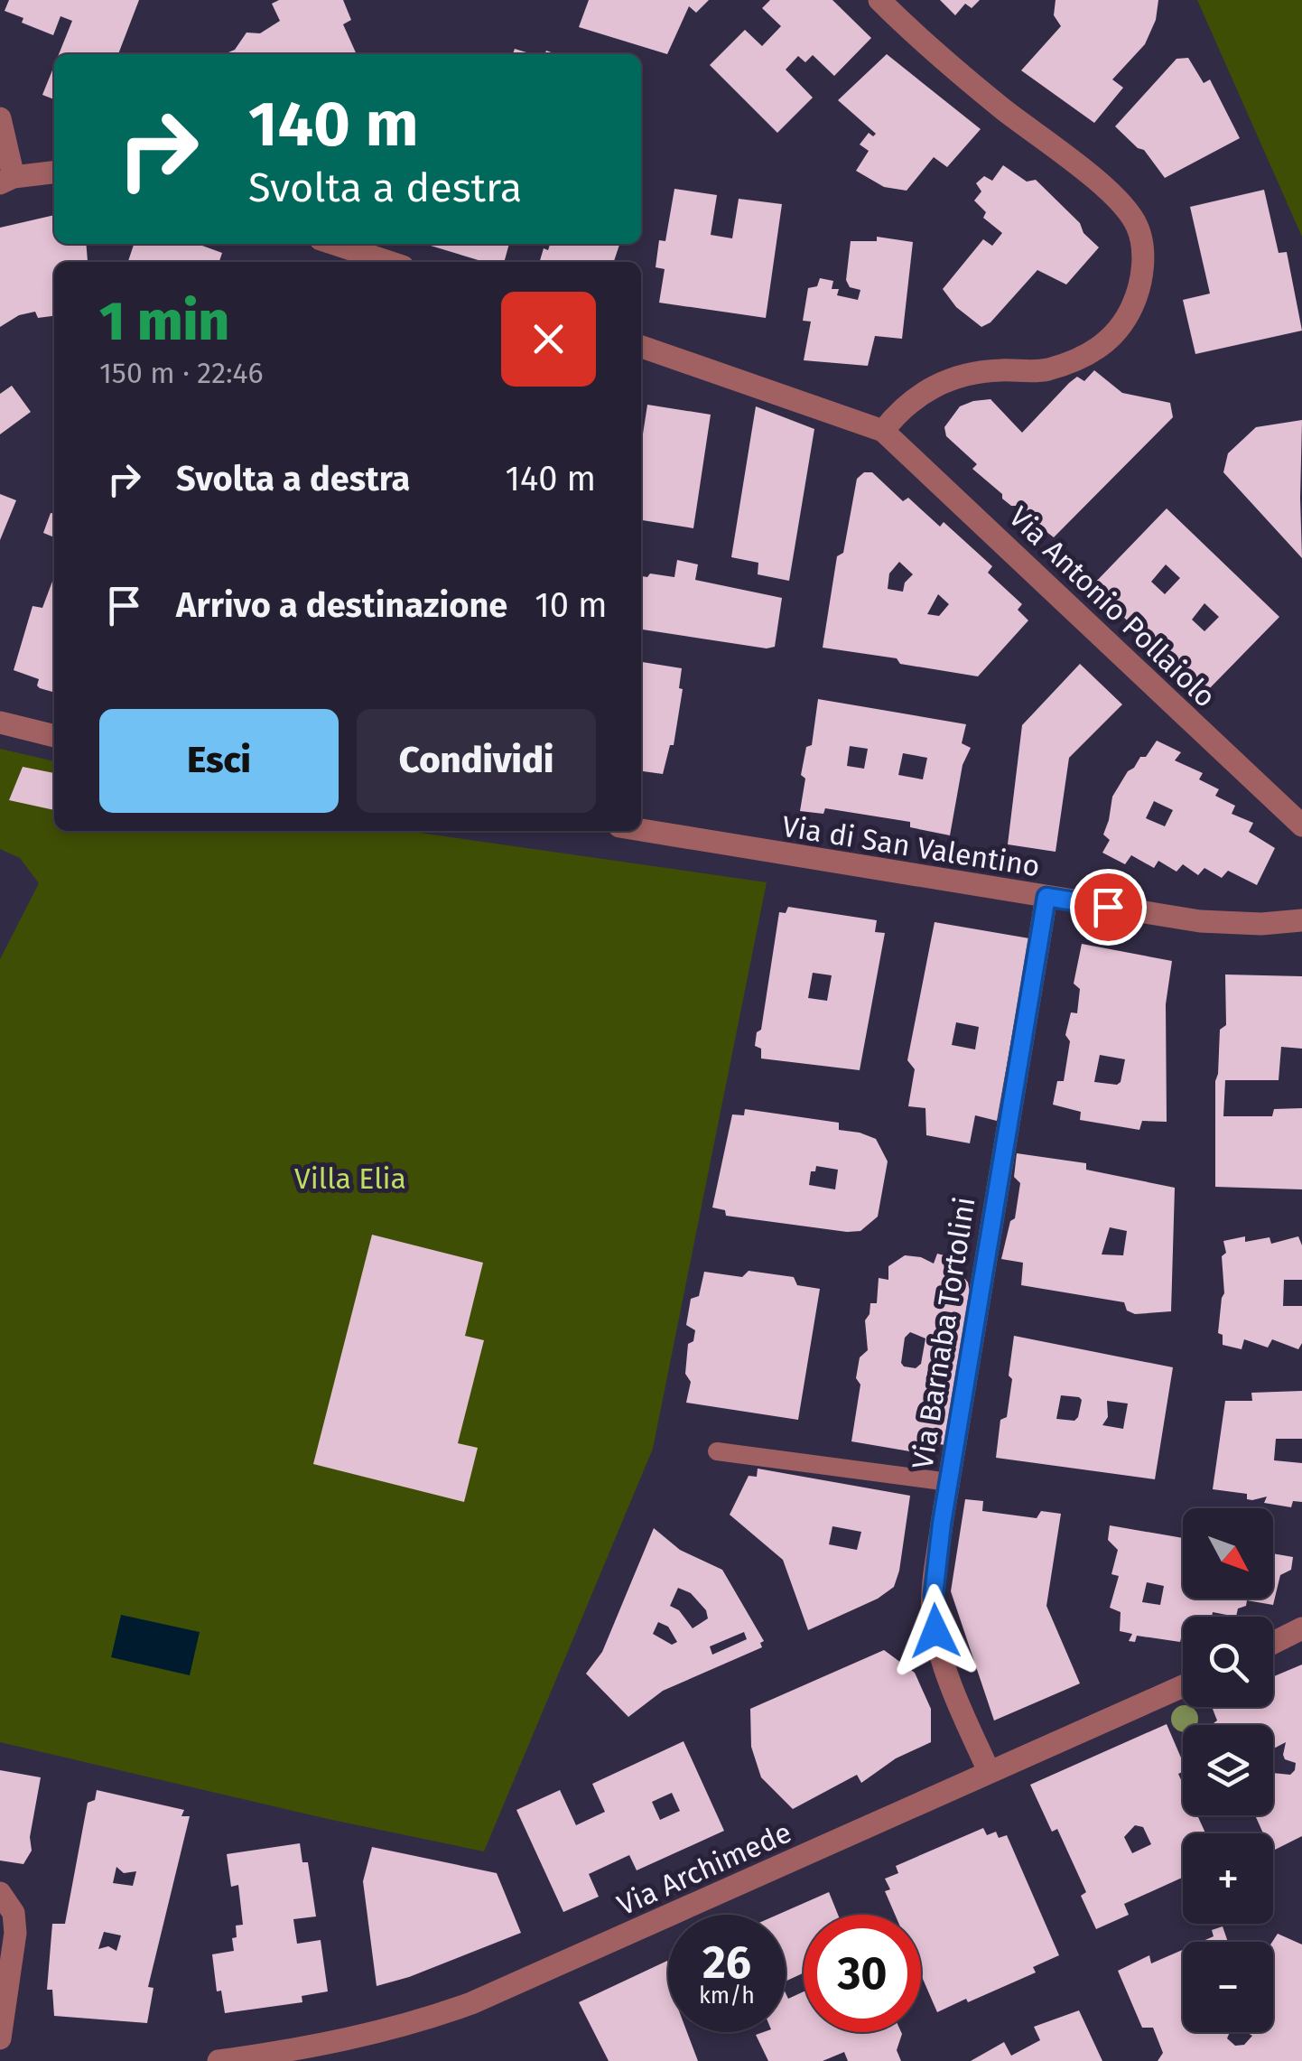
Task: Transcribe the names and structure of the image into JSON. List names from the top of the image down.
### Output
{
  "streets": {
    "street": [
      "Via Antonio Pollaiolo",
      "Via di San Valentino",
      "Via Barnaba Tortolini",
      "Via Archimede"
    ]
  },
  "crossings": [
    ["Via di San Valentino", "Via Barnaba Tortolini"],
    ["Via Barnaba Tortolini", "Via Archimede"]
  ],
  "parks": ["Villa Elia"],
  "north": "bottom right",
  "page": {
    "turn": ["140 m", "Svolta a destra"],
    "heading": ["1 min", "150 m · 22:46"],
    "list": [
      {
        "name": "Svolta a destra",
        "value": "140 m"
      },
      {
        "name": "Arrivo a destinazione",
        "value": "10 m"
      }
    ],
    "buttons": ["Esci", "Condividi"],
    "map_buttons": ["+", "−"],
    "speed": "26 km/h",
    "limit": "30"
  }
}
